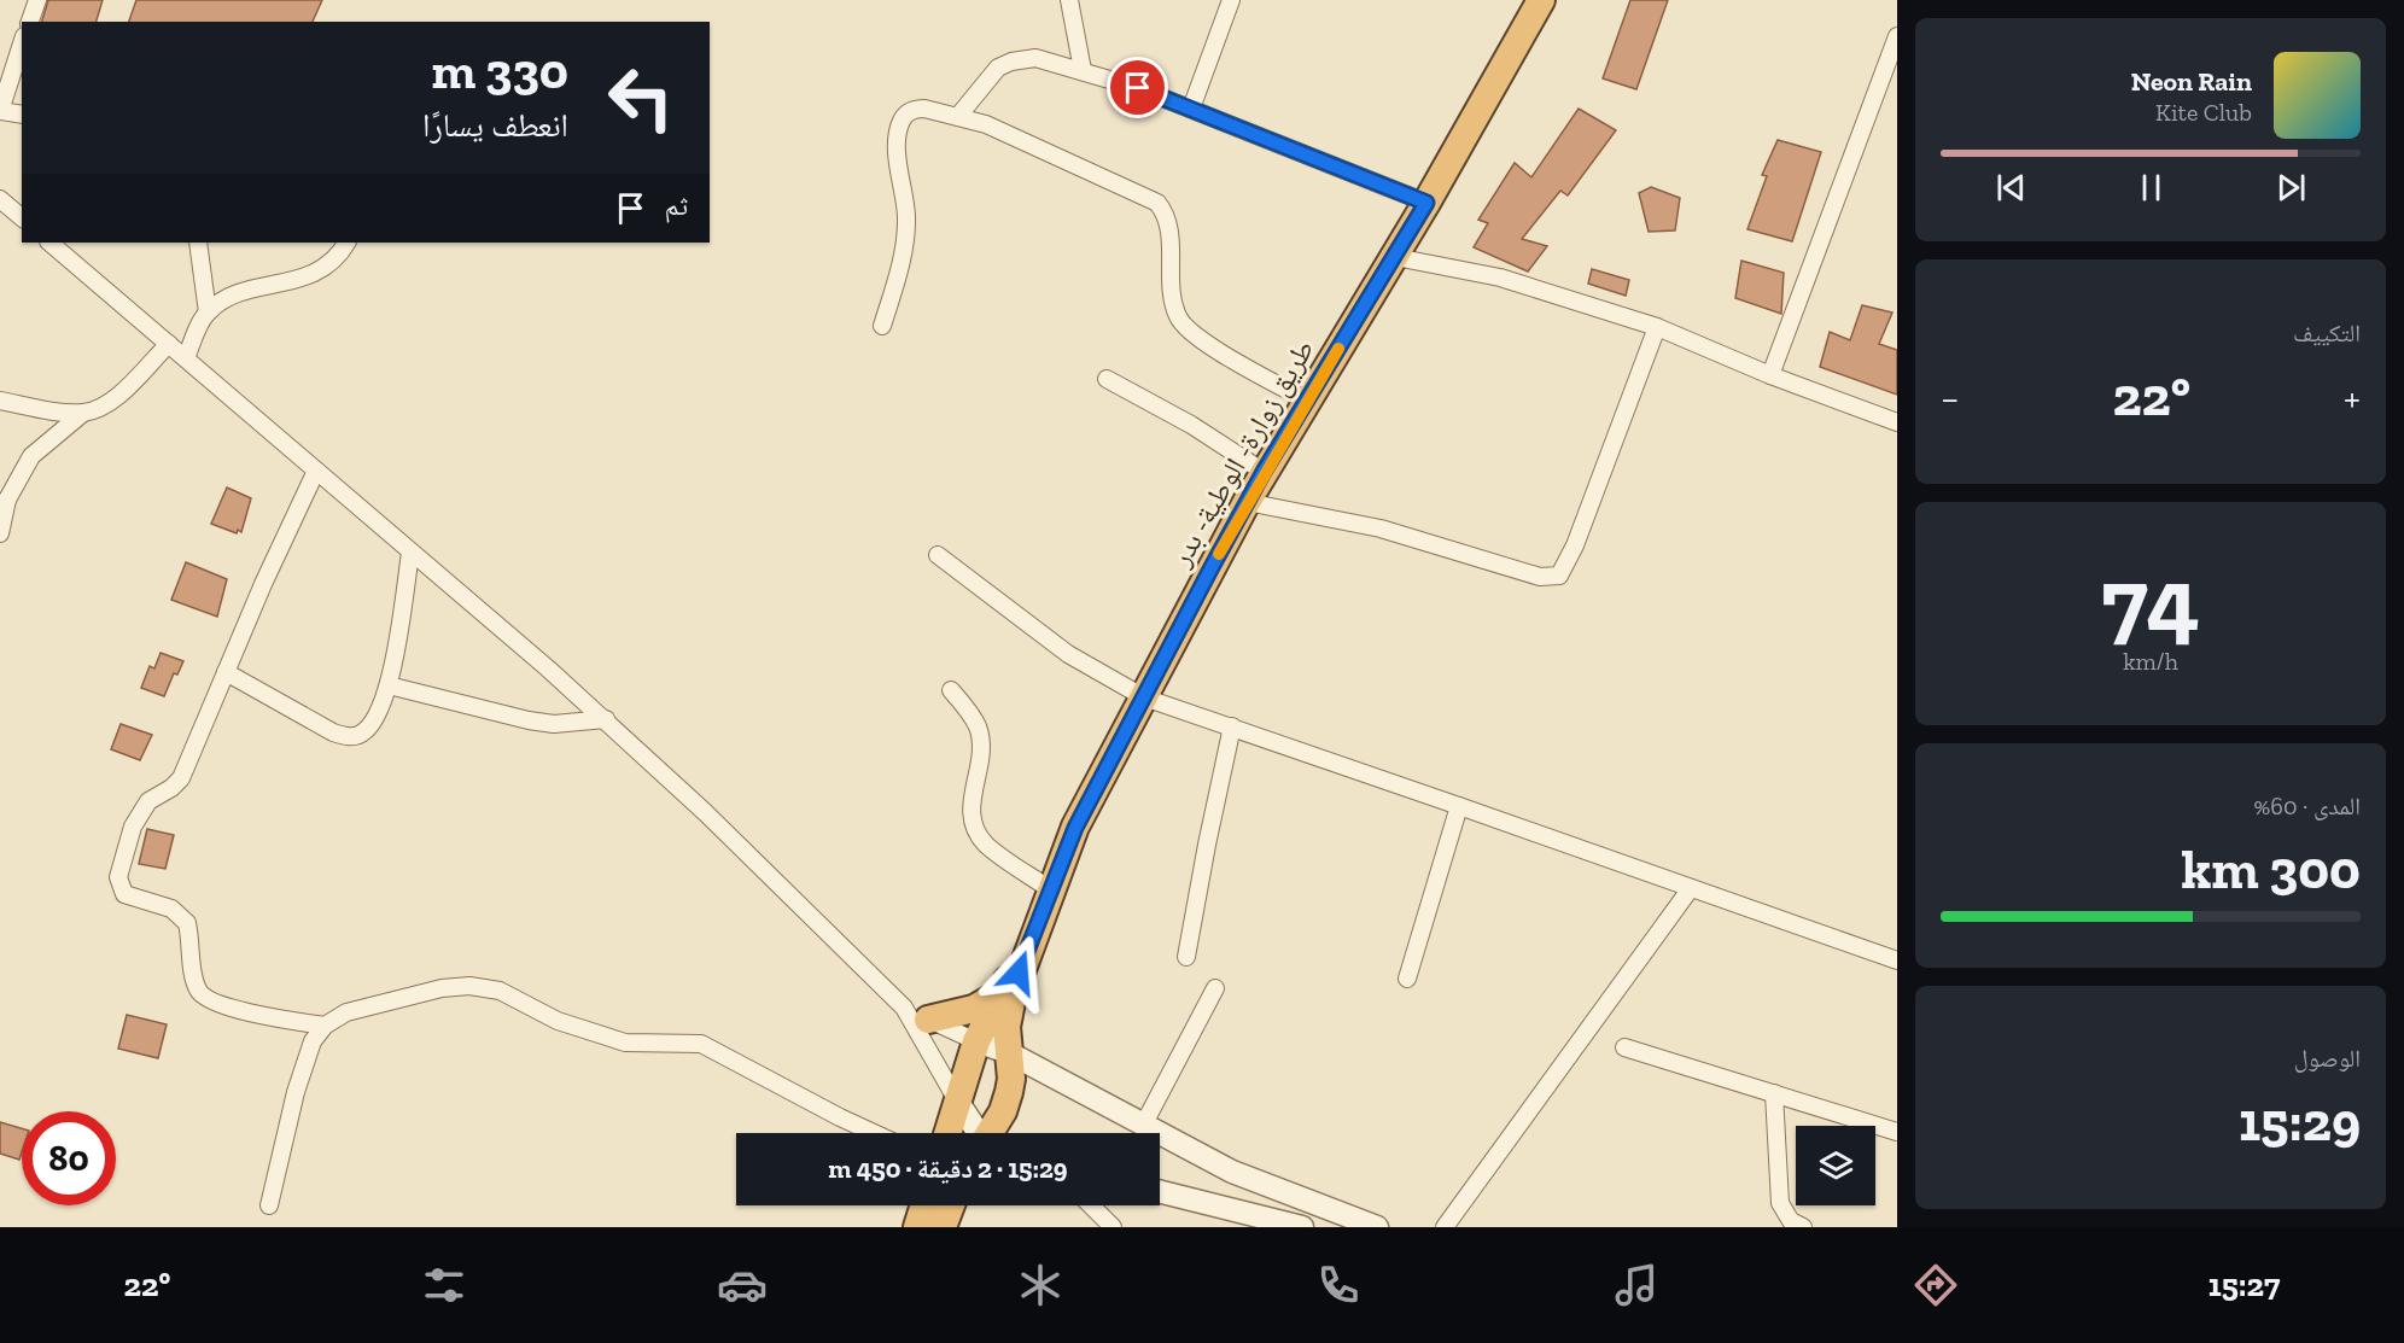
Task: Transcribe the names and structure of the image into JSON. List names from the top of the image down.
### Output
{
  "streets": {
    "highway": ["طريق زوارة- الوطية- بدر"]
  },
  "page": {
    "turn": ["330 m", "انعطف يسارًا"],
    "song": ["Neon Rain", "Kite Club"],
    "then": "ثم",
    "tile": [
      "التكييف",
      ["74", "km/h"],
      ["المدى · 60%", "300 km"],
      ["الوصول", "15:29"]
    ],
    "heat": ["−", "22°", "+"],
    "limit": "80",
    "trip": "15:29 · 2 دقيقة · 450 m",
    "tabs": ["15:27", "22°"]
  }
}
